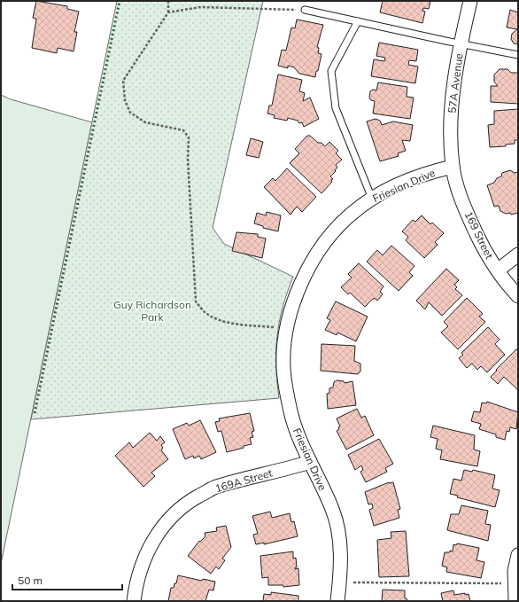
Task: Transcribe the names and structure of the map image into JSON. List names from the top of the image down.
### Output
{
  "streets": {
    "street": [
      "57A Avenue",
      "Friesian Drive",
      "169 Street",
      "169A Street"
    ]
  },
  "crossings": [
    ["57A Avenue", "Friesian Drive"],
    ["57A Avenue", "169 Street"],
    ["Friesian Drive", "169 Street"],
    ["Friesian Drive", "169A Street"]
  ],
  "parks": ["Guy Richardson Park"],
  "scale_bar": "50 m"
}
